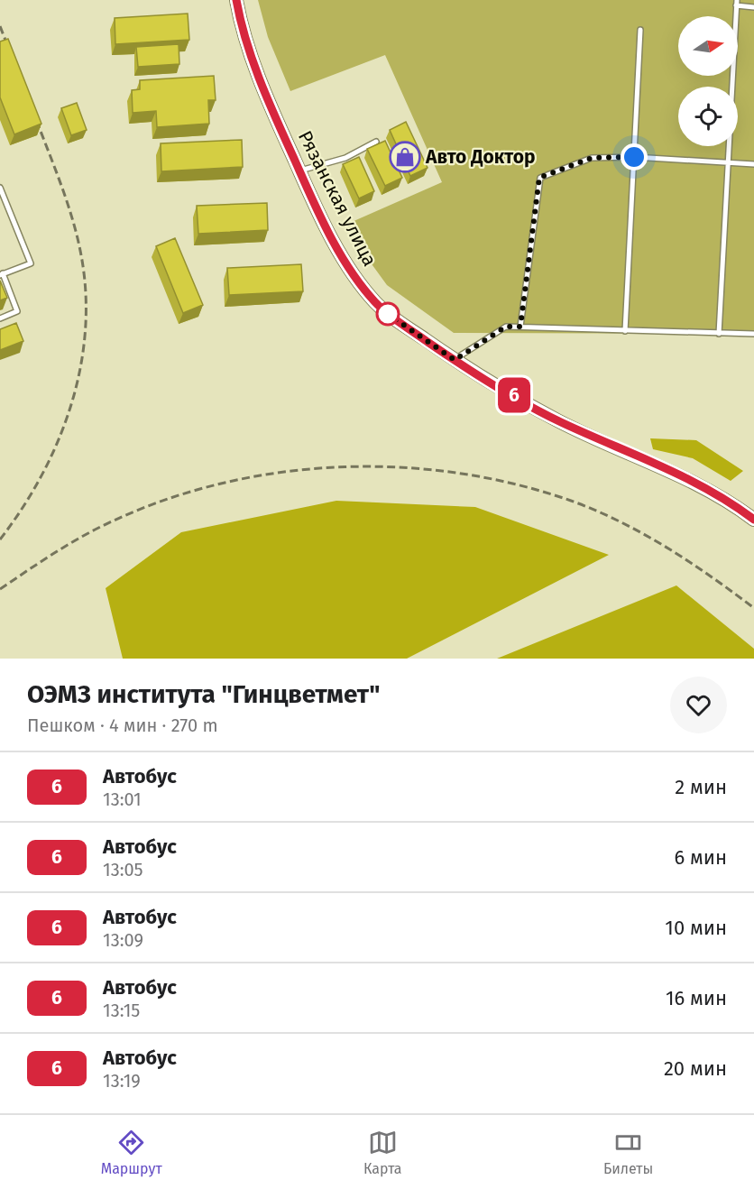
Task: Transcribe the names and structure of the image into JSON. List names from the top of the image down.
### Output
{
  "streets": {
    "street": ["Рязанская улица"]
  },
  "places": {
    "shop": ["Авто Доктор"]
  },
  "lines": ["bus line 6"],
  "north": "right",
  "page": {
    "on_map": "6",
    "heading": ["ОЭМЗ института \"Гинцветмет\"", "Пешком · 4 мин · 270 m"],
    "list": [
      {
        "mark": "6",
        "name": "Автобус",
        "note": "13:01",
        "value": "2 мин"
      },
      {
        "mark": "6",
        "name": "Автобус",
        "note": "13:05",
        "value": "6 мин"
      },
      {
        "mark": "6",
        "name": "Автобус",
        "note": "13:09",
        "value": "10 мин"
      },
      {
        "mark": "6",
        "name": "Автобус",
        "note": "13:15",
        "value": "16 мин"
      },
      {
        "mark": "6",
        "name": "Автобус",
        "note": "13:19",
        "value": "20 мин"
      }
    ],
    "tabs": ["Маршрут", "Карта", "Билеты"]
  }
}
